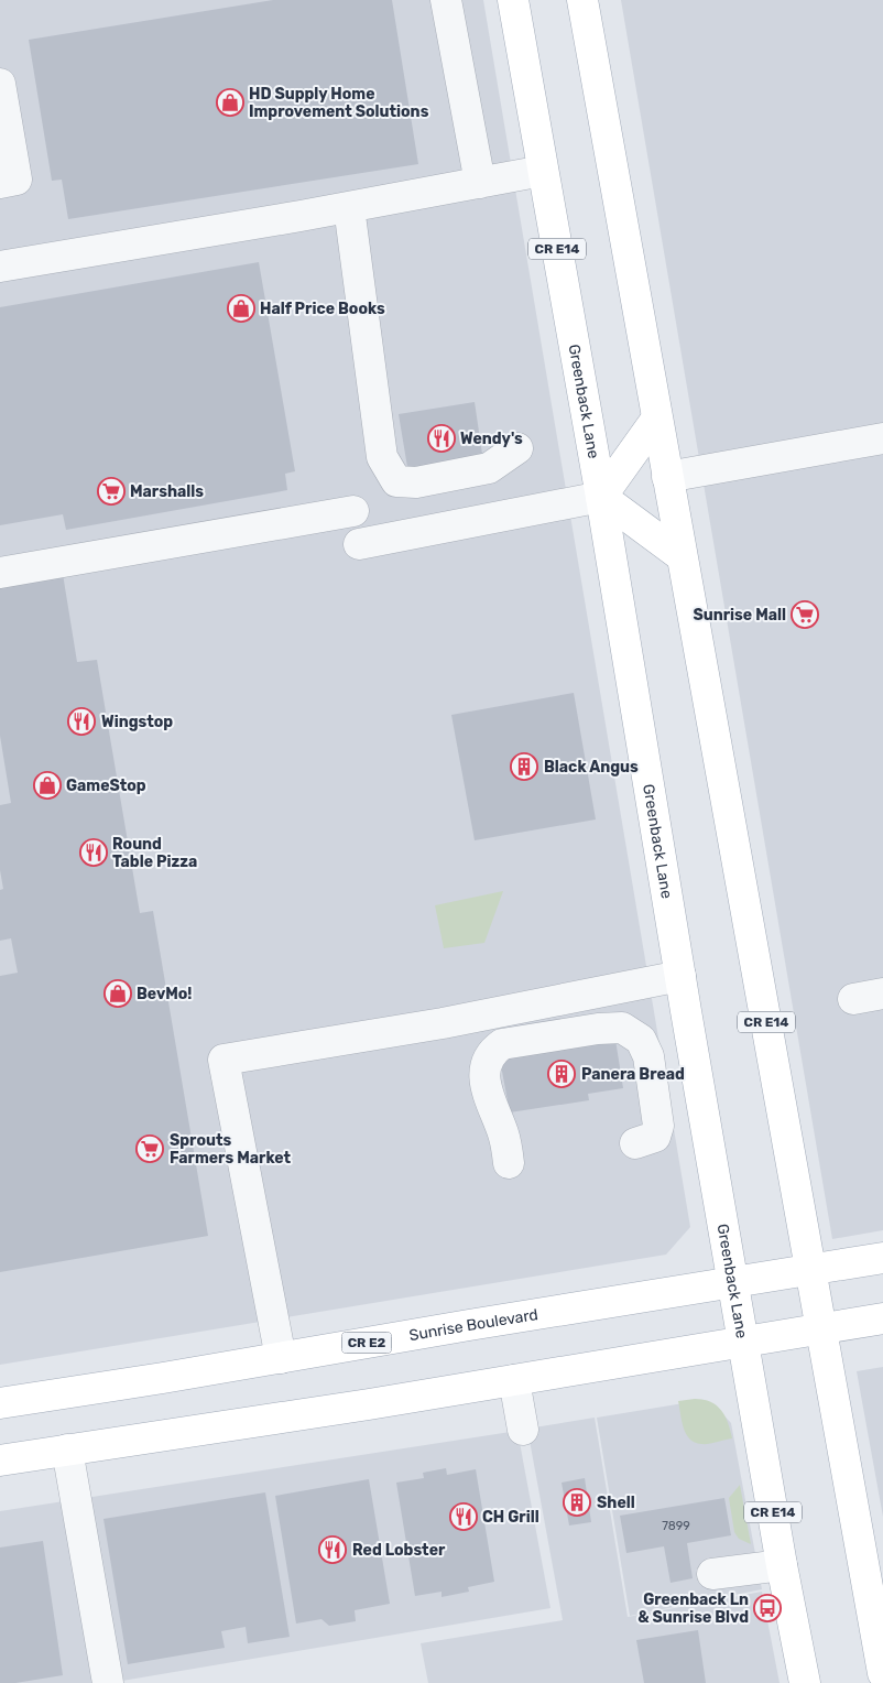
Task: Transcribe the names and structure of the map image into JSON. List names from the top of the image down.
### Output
{
  "streets": {
    "main road": [
      "CR E14",
      "Greenback Lane",
      "Sunrise Boulevard",
      "CR E2"
    ]
  },
  "crossings": [
    ["CR E14", "Sunrise Boulevard"],
    ["Greenback Lane", "Sunrise Boulevard"]
  ],
  "places": {
    "shop": [
      "HD Supply Home Improvement Solutions",
      "Half Price Books",
      "GameStop",
      "BevMo!"
    ],
    "restaurant": [
      "Wendy's",
      "Wingstop",
      "Round Table Pizza",
      "CH Grill",
      "Red Lobster"
    ],
    "supermarket": ["Marshalls", "Sunrise Mall", "Sprouts Farmers Market"],
    "building": ["Black Angus", "Panera Bread", "Shell"],
    "bus stop": ["Greenback Ln & Sunrise Blvd"]
  },
  "house_numbers": ["7899"]
}
